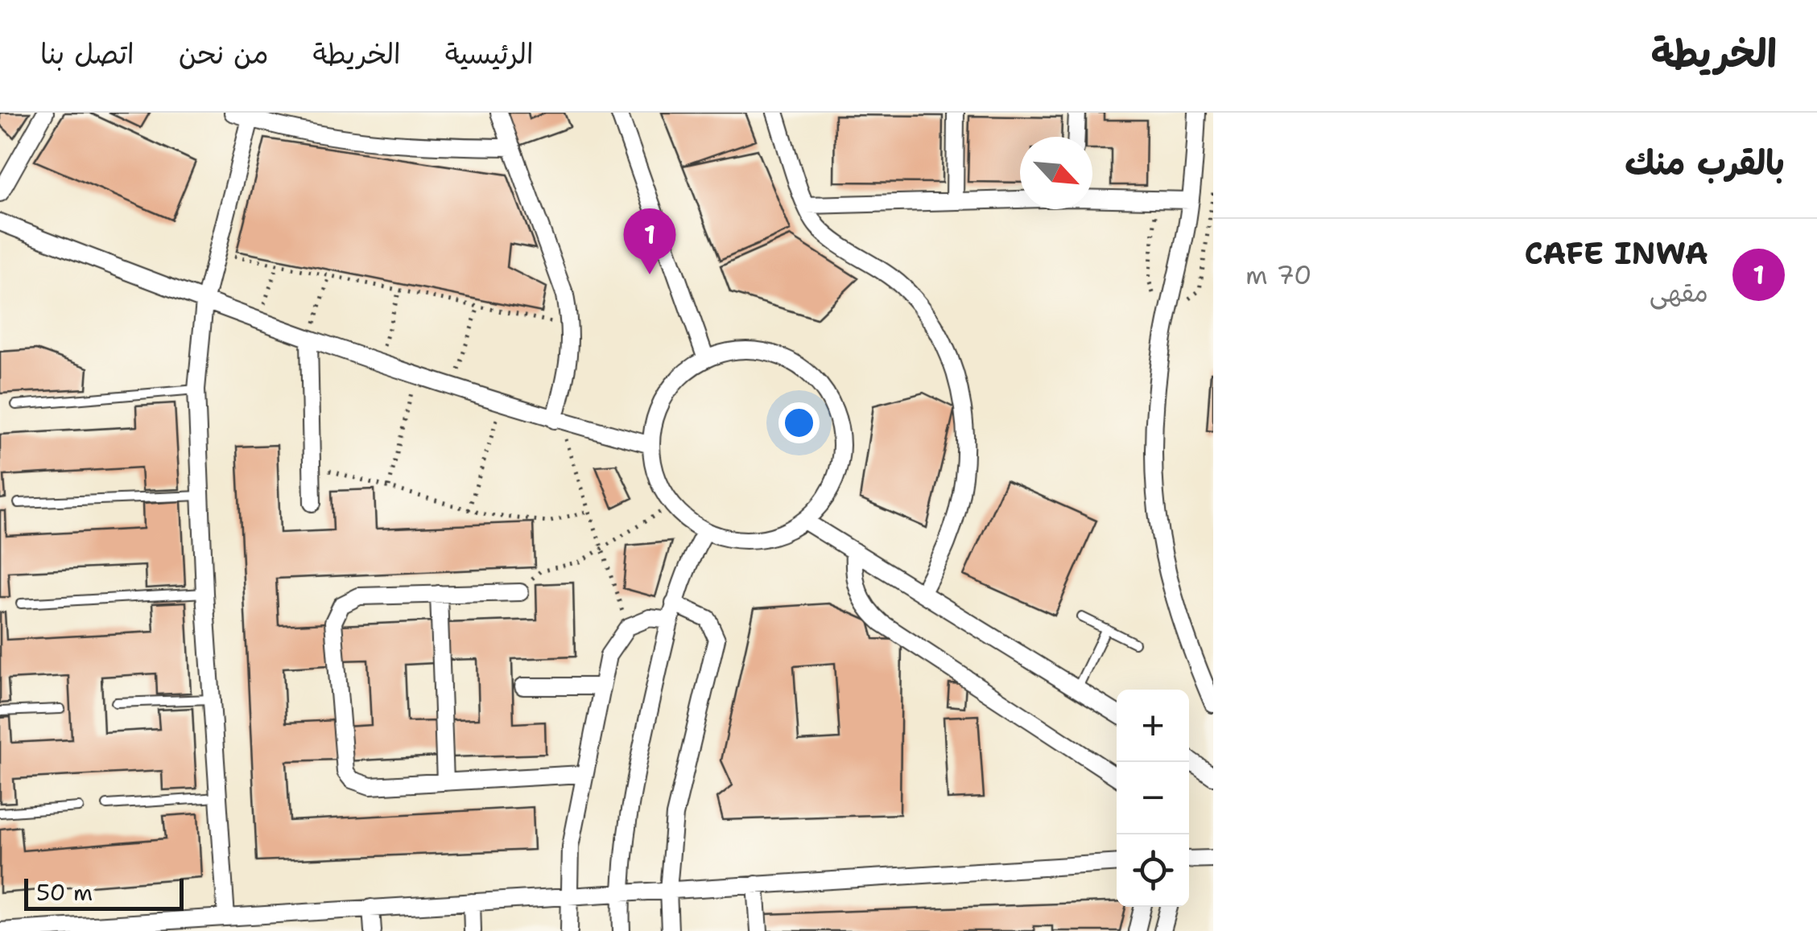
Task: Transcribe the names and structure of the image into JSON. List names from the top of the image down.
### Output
{
  "scale_bar": "50 m",
  "north": "bottom right",
  "page": {
    "header": "الخريطة",
    "nav": [
      "الرئيسية",
      "الخريطة",
      "من نحن",
      "اتصل بنا"
    ],
    "heading": "بالقرب منك",
    "pins": "1",
    "list": [
      {
        "mark": "1",
        "name": "CAFE INWA",
        "note": "مقهى",
        "value": "70 m"
      }
    ],
    "map_buttons": ["+", "−"],
    "scale": "50 m"
  }
}
